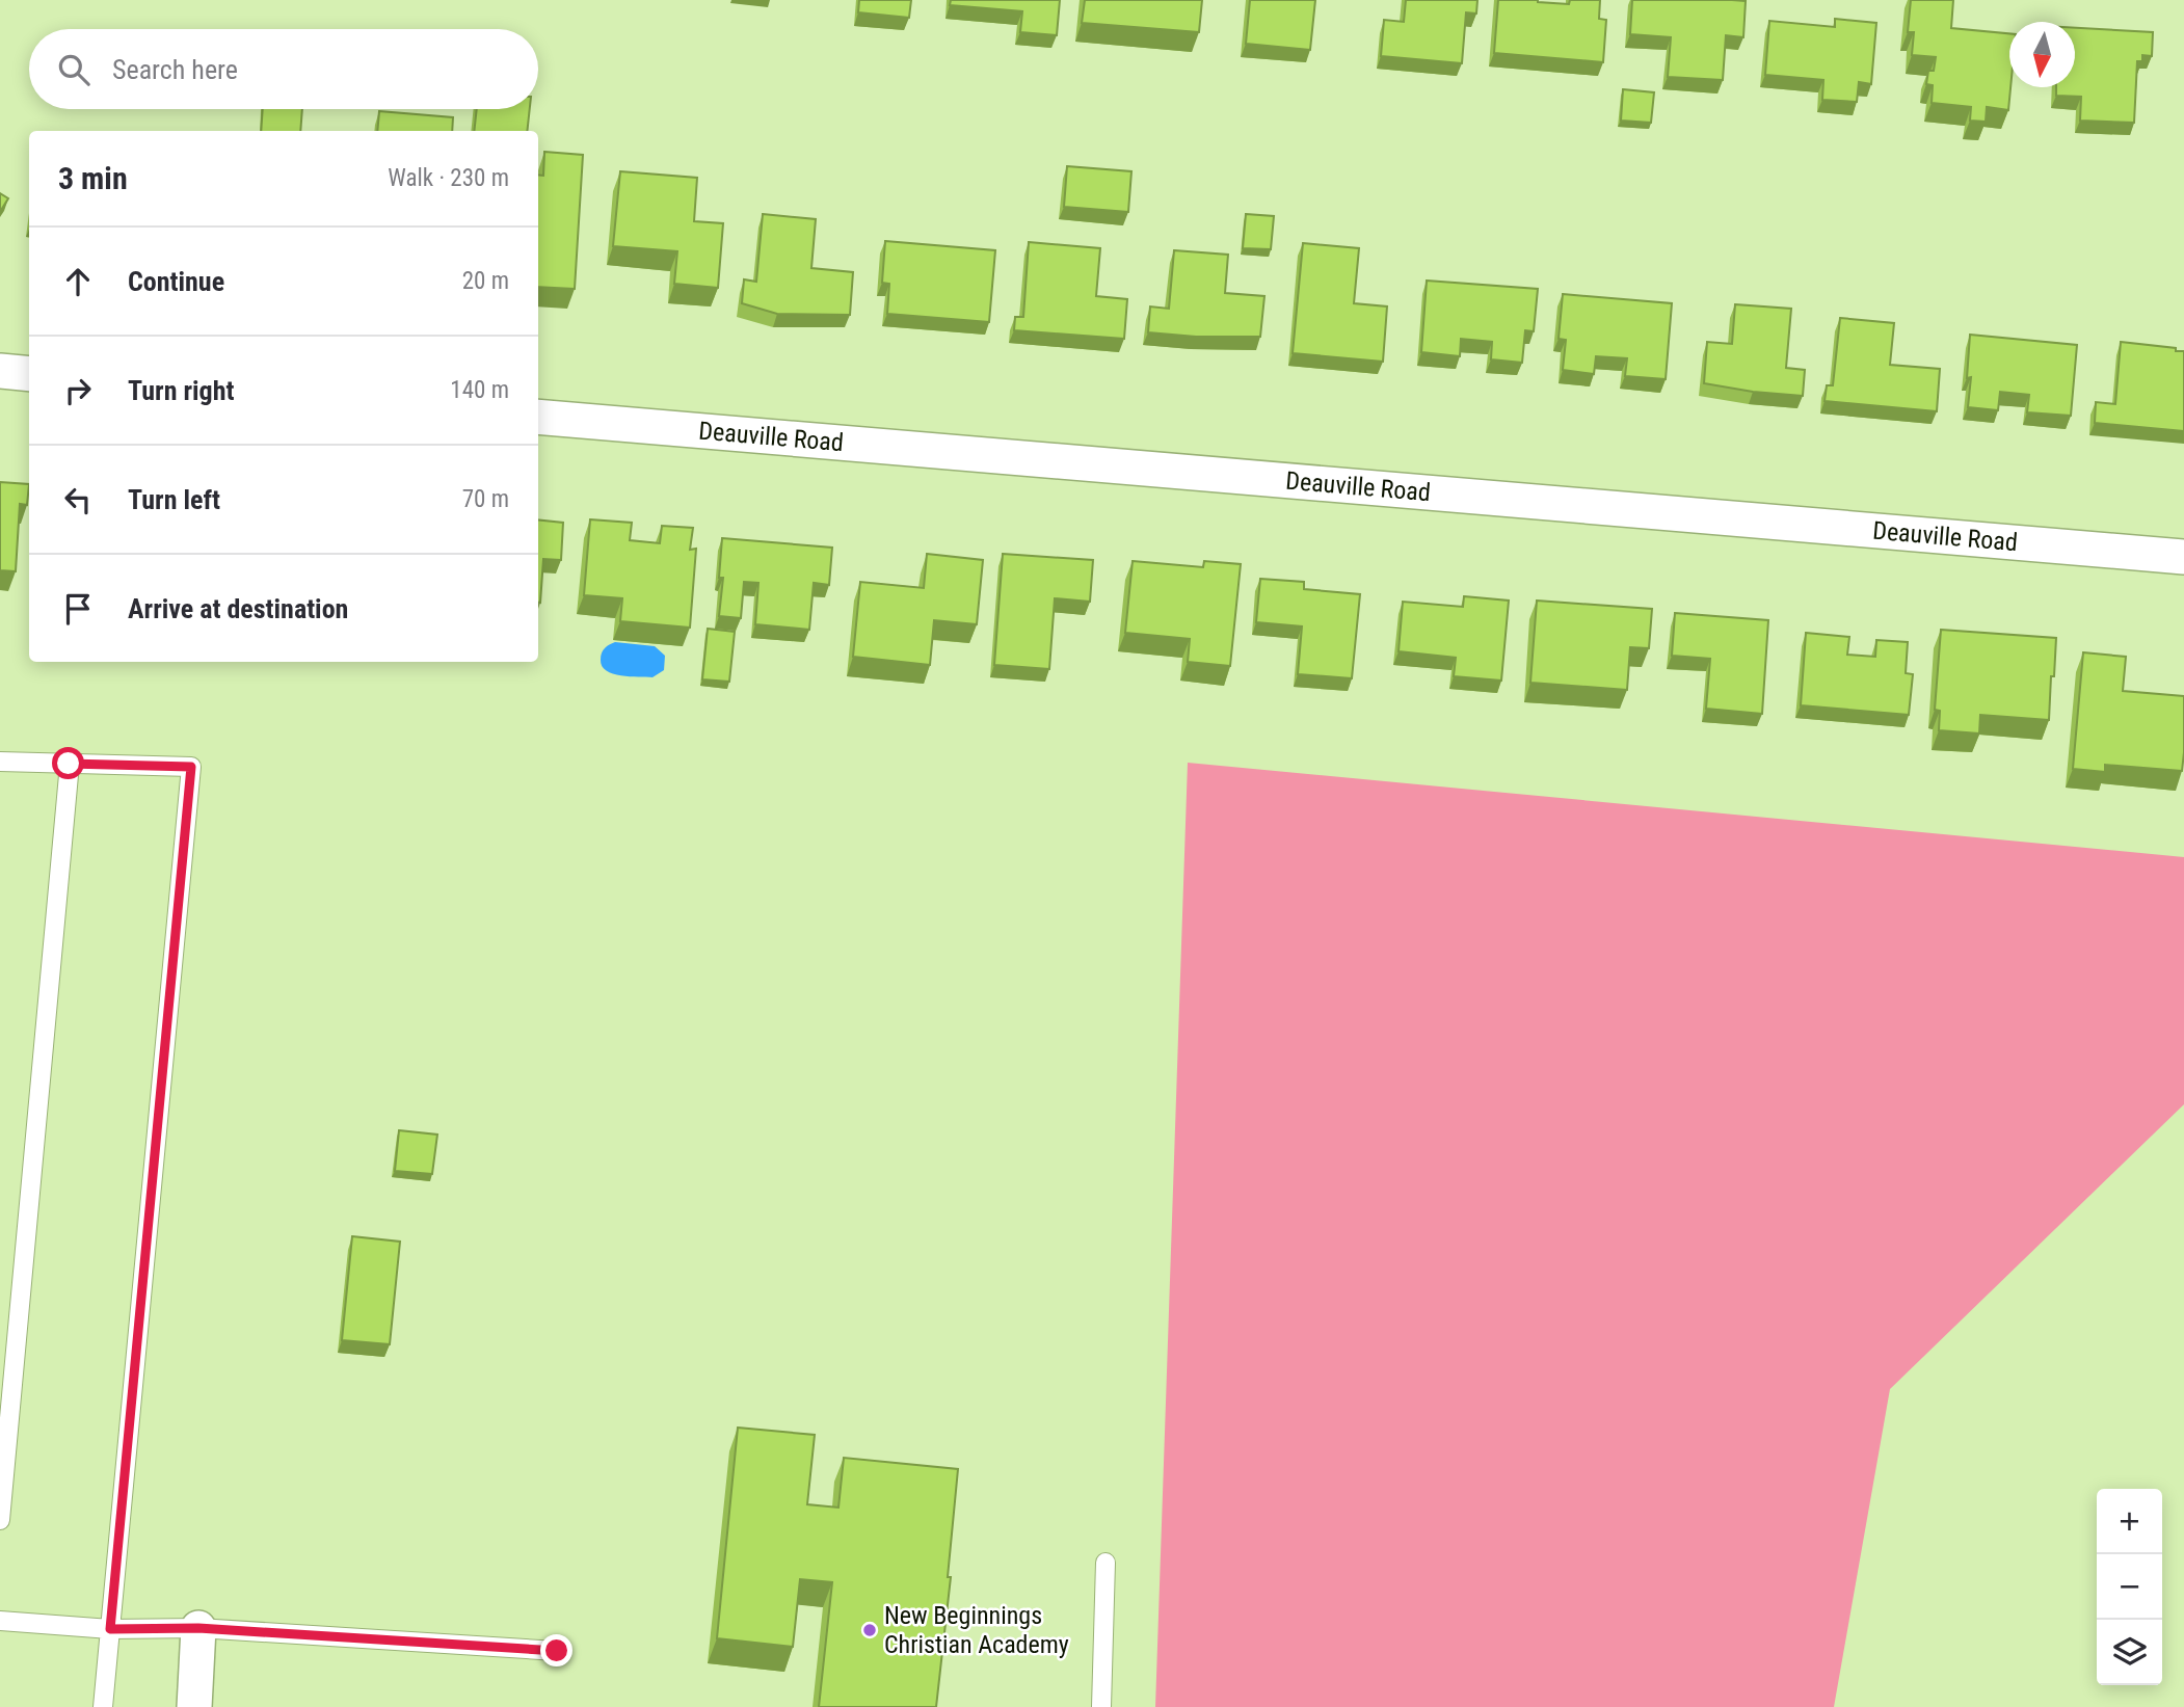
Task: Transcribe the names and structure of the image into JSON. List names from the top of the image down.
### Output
{
  "streets": {
    "street": ["Deauville Road"]
  },
  "places": ["New Beginnings Christian Academy"],
  "north": "bottom",
  "page": {
    "search": "Search here",
    "heading": ["3 min", "Walk · 230 m"],
    "list": [
      ["Continue", "20 m"],
      ["Turn right", "140 m"],
      ["Turn left", "70 m"],
      "Arrive at destination"
    ],
    "map_buttons": ["+", "−"]
  }
}
